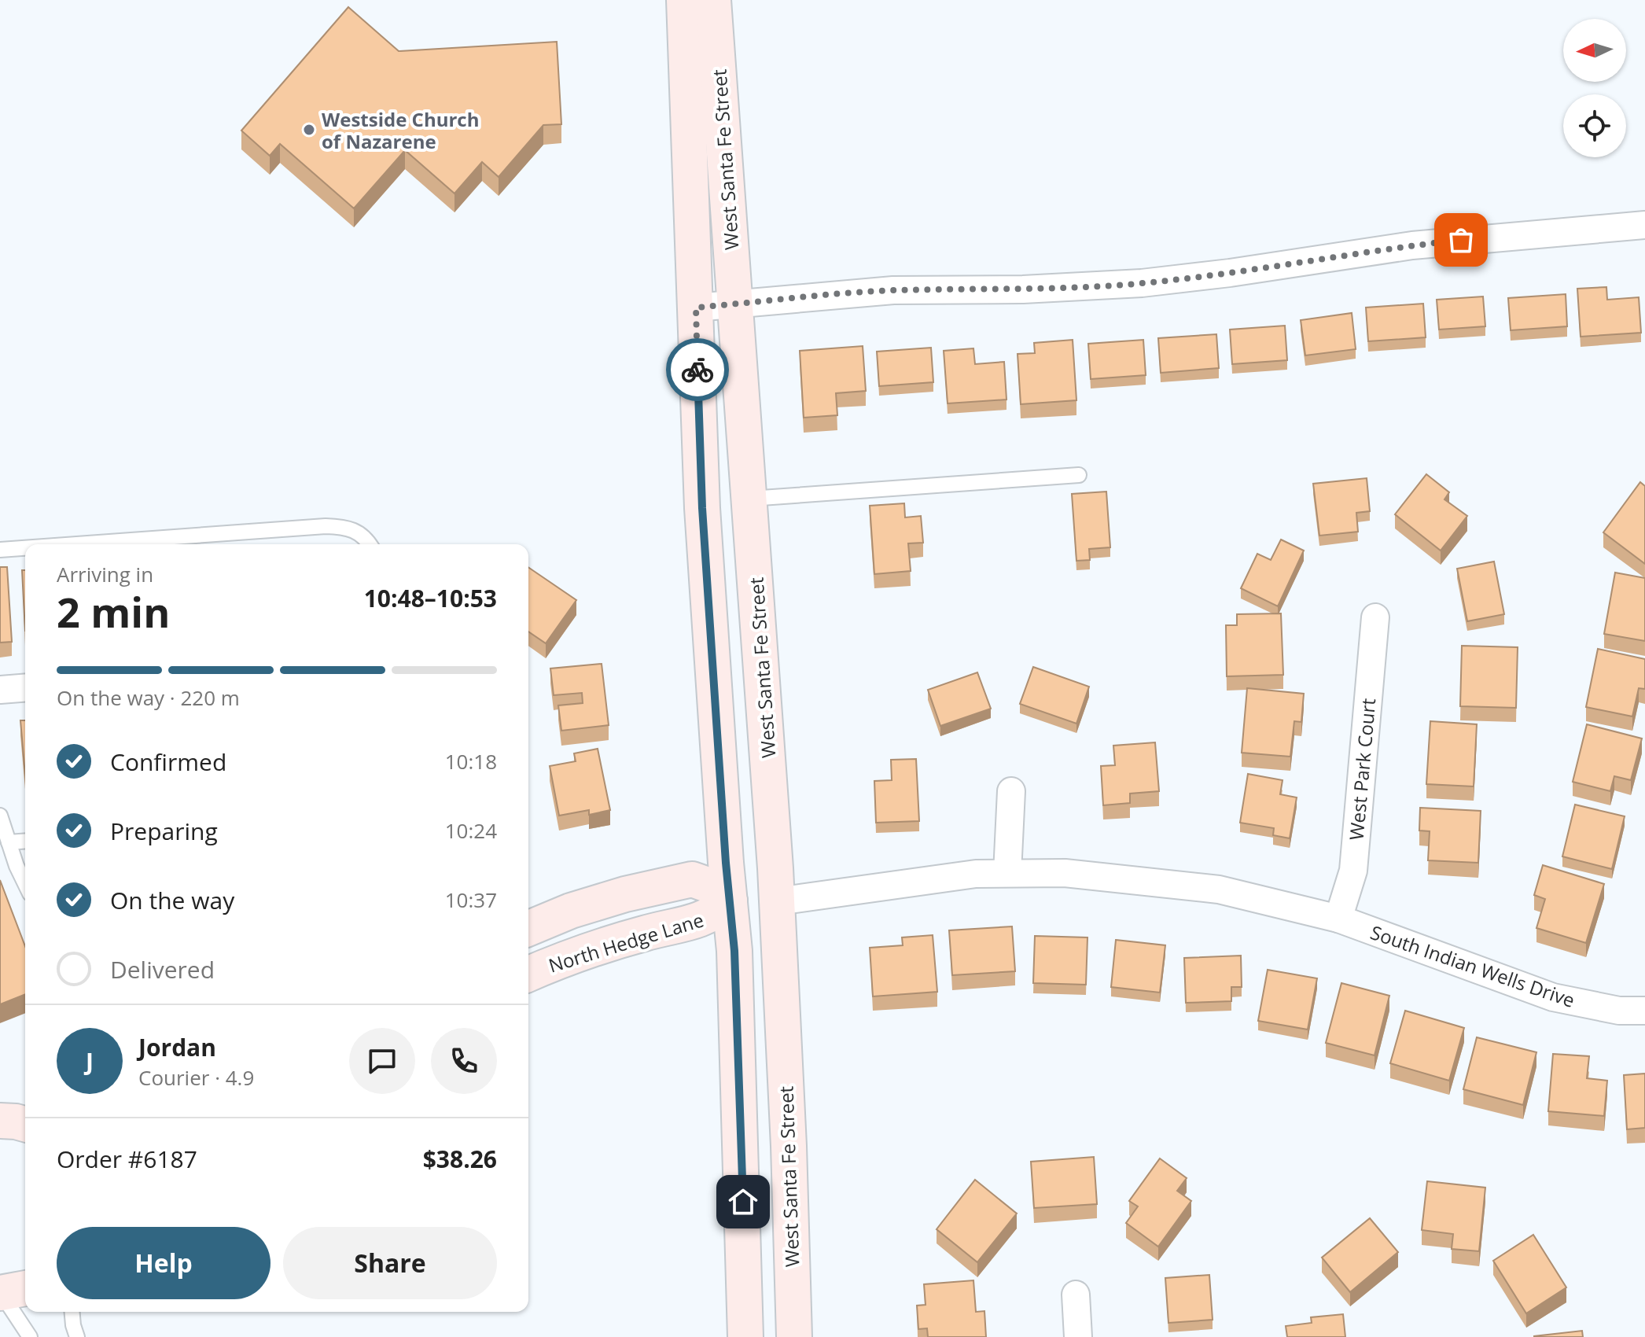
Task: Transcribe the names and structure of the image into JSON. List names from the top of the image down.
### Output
{
  "streets": {
    "street": [
      "West Santa Fe Street",
      "West Park Court",
      "North Hedge Lane",
      "South Indian Wells Drive"
    ]
  },
  "crossings": [
    ["West Santa Fe Street", "North Hedge Lane"],
    ["West Santa Fe Street", "South Indian Wells Drive"],
    ["West Park Court", "South Indian Wells Drive"]
  ],
  "places": ["Westside Church of Nazarene"],
  "north": "left",
  "page": {
    "heading": ["2 min", "Arriving in", "10:48–10:53"],
    "panel": [
      "Jordan",
      "Courier · 4.9",
      "Order #6187",
      "$38.26"
    ],
    "bar": "On the way · 220 m",
    "list": [
      ["Confirmed", "10:18"],
      ["Preparing", "10:24"],
      ["On the way", "10:37"],
      "Delivered"
    ],
    "round": "J",
    "buttons": ["Help", "Share"]
  }
}
